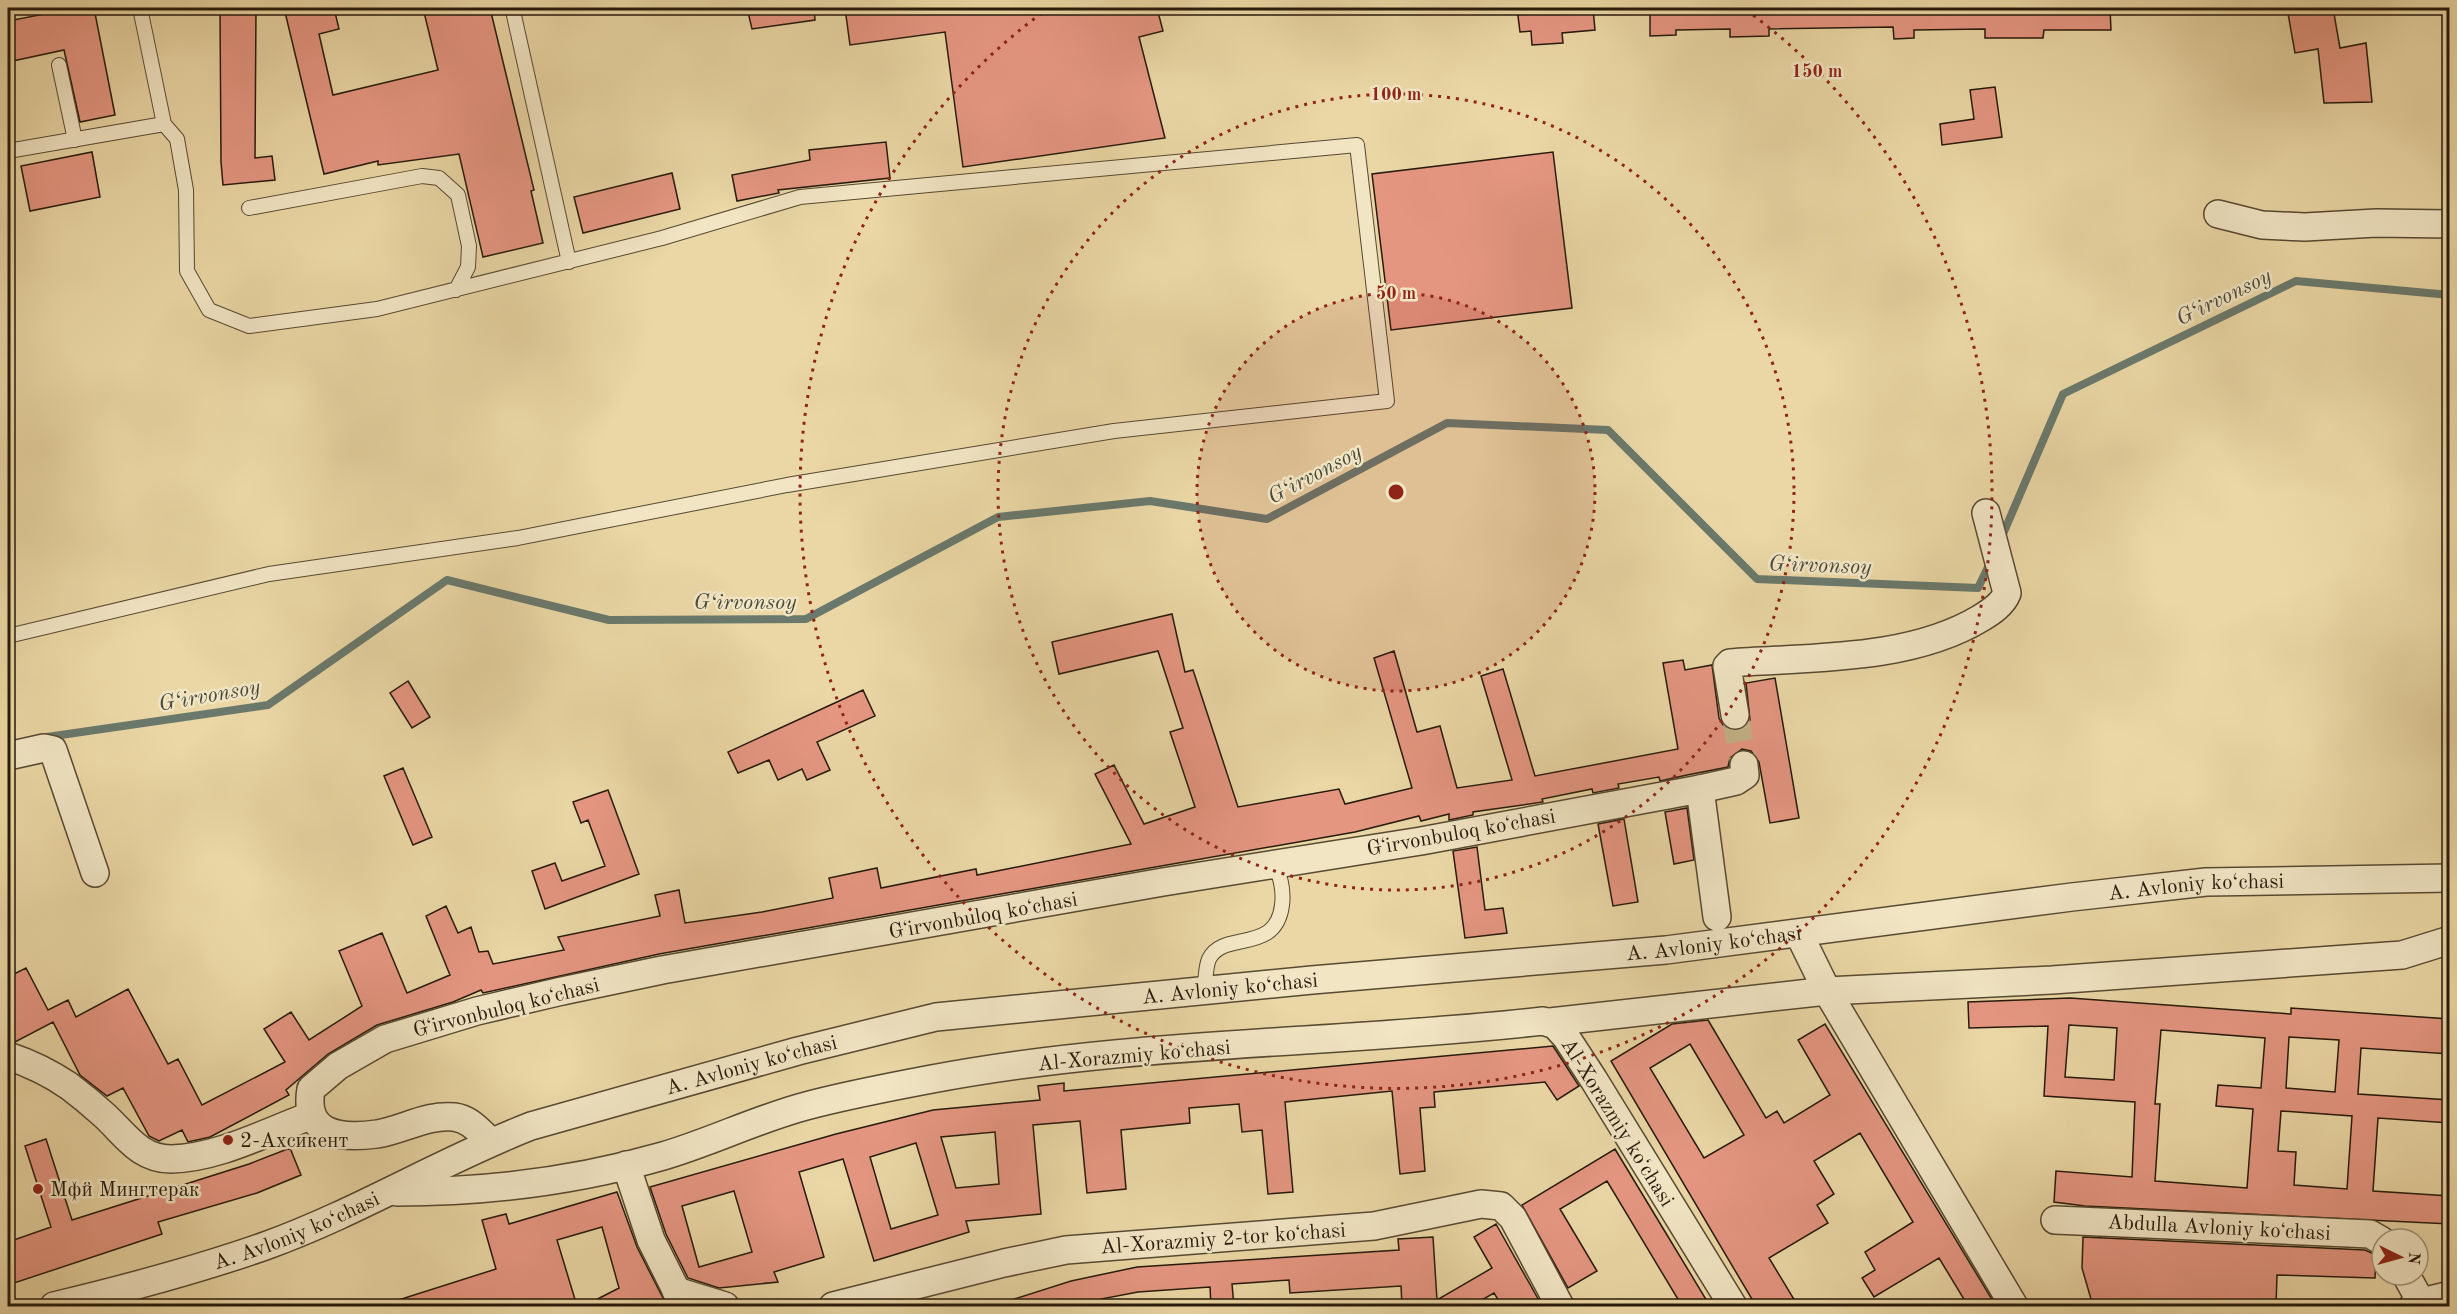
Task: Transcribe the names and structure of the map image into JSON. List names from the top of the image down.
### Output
{
  "streets": {
    "street": [
      "Gʻirvonbuloq koʻchasi",
      "A. Avloniy ko‘chasi",
      "Al-Xorazmiy koʻchasi",
      "Abdulla Avloniy koʻchasi",
      "Al-Xorazmiy 2-tor koʻchasi"
    ]
  },
  "crossings": [
    ["A. Avloniy ko‘chasi", "Al-Xorazmiy koʻchasi"]
  ],
  "water": ["G‘irvonsoy"],
  "places": ["2-Ахсикент", "Мфй Мингтерак"],
  "north": "right",
  "rings": ["150 m", "100 m", "50 m"]
}
